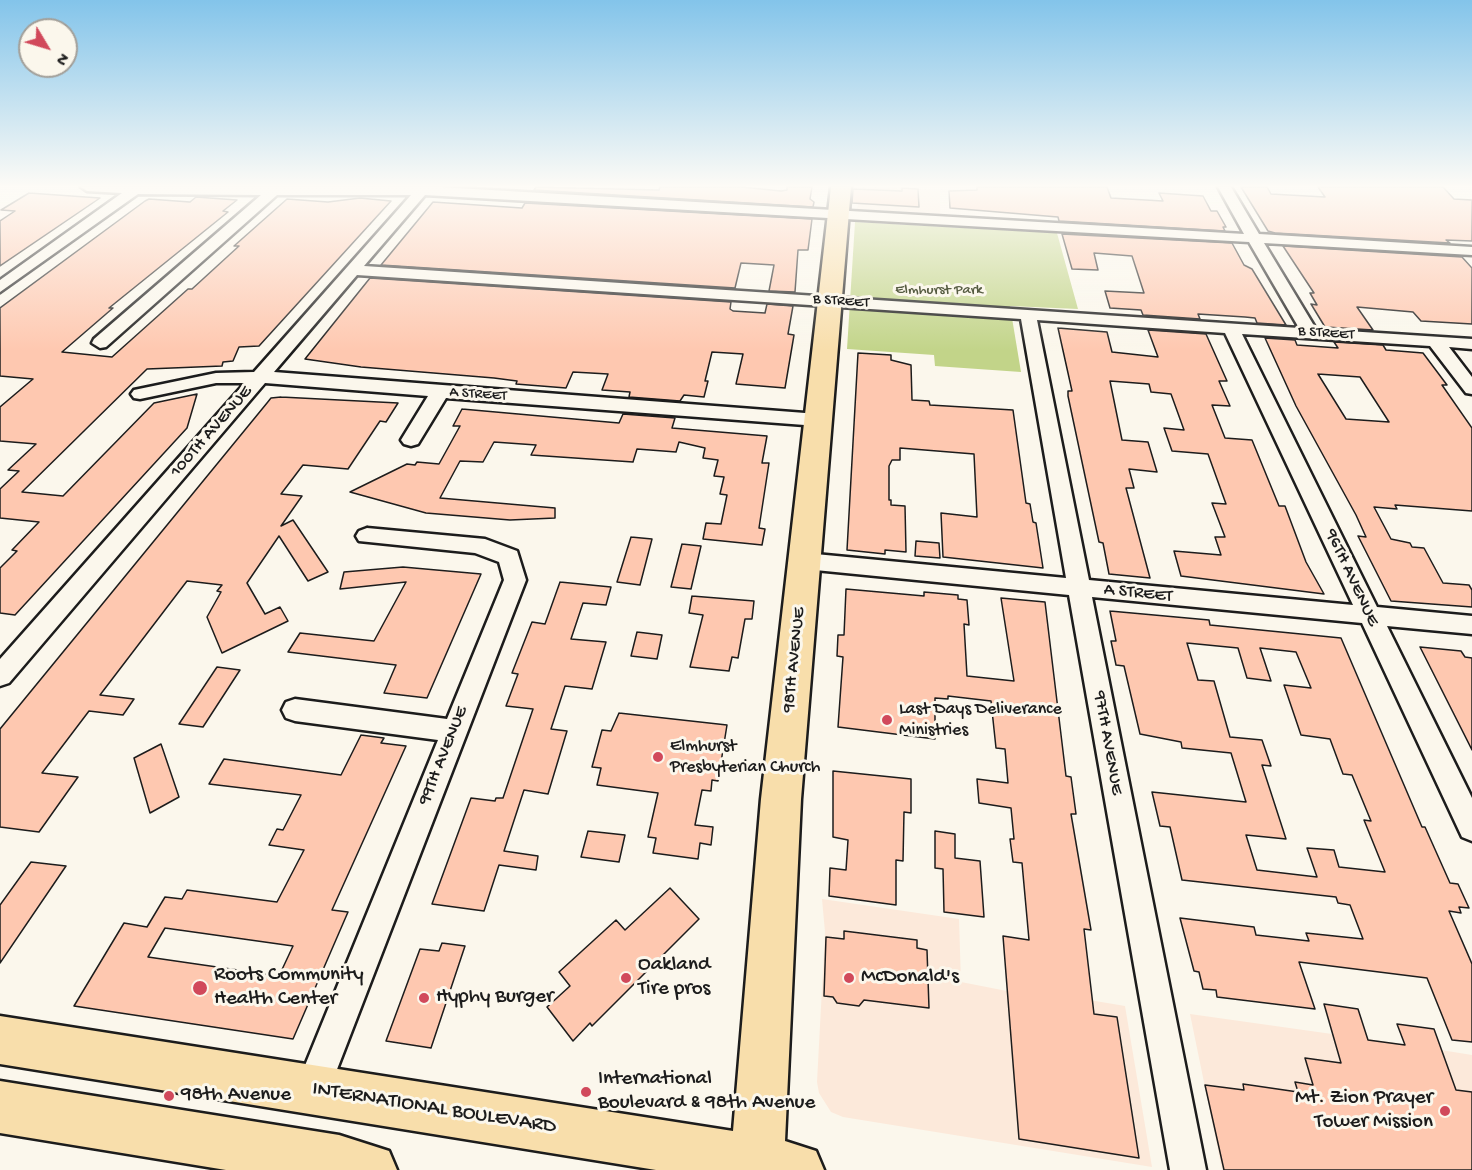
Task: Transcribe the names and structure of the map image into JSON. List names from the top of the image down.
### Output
{
  "streets": {
    "main road": ["98TH AVENUE", "INTERNATIONAL BOULEVARD"],
    "street": [
      "B STREET",
      "A STREET",
      "100TH AVENUE",
      "96TH AVENUE",
      "97TH AVENUE",
      "99TH AVENUE"
    ]
  },
  "crossings": [
    ["B STREET", "100TH AVENUE"],
    ["B STREET", "96TH AVENUE"],
    ["B STREET", "98TH AVENUE"],
    ["B STREET", "97TH AVENUE"],
    ["A STREET", "100TH AVENUE"],
    ["A STREET", "96TH AVENUE"],
    ["A STREET", "98TH AVENUE"],
    ["A STREET", "97TH AVENUE"],
    ["98TH AVENUE", "INTERNATIONAL BOULEVARD"],
    ["99TH AVENUE", "INTERNATIONAL BOULEVARD"]
  ],
  "parks": ["Elmhurst Park"],
  "places": [
    "Last Days Deliverance Ministries",
    "Elmhurst Presbyterian Church",
    "Oakland Tire pros",
    "McDonald's",
    "Roots Community Health Center",
    "Hyphy Burger",
    "International Boulevard & 98th Avenue",
    "98th Avenue",
    "Mt. Zion Prayer Tower Mission"
  ],
  "north": "bottom right"
}
